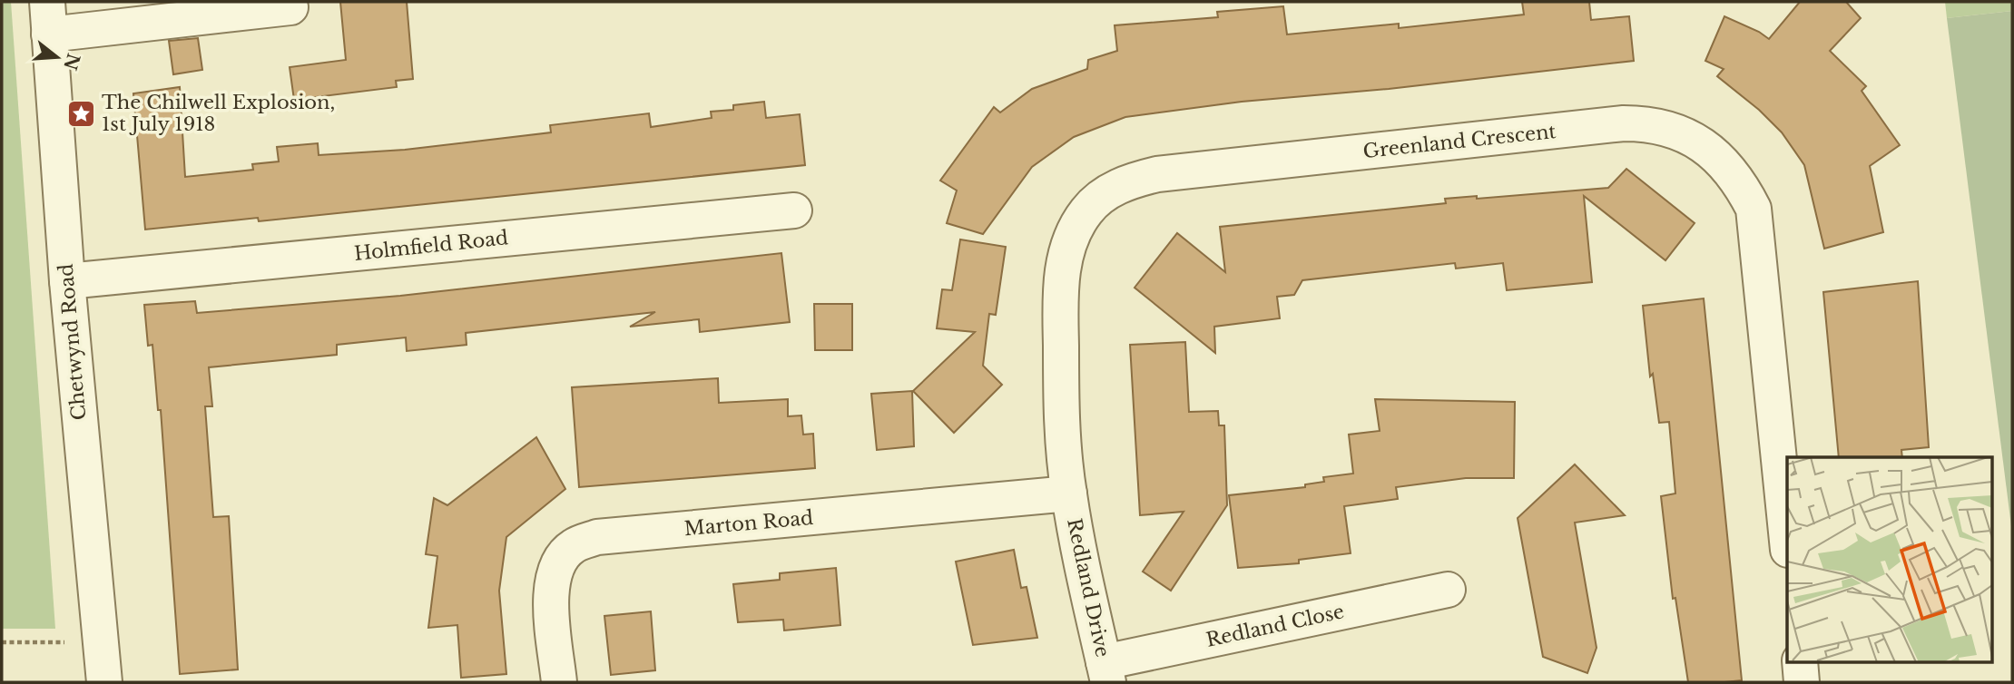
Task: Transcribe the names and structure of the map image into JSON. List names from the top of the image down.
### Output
{
  "streets": {
    "street": [
      "Greenland Crescent",
      "Holmfield Road",
      "Chetwynd Road",
      "Marton Road",
      "Redland Drive",
      "Redland Close"
    ]
  },
  "crossings": [
    ["Greenland Crescent", "Marton Road"],
    ["Greenland Crescent", "Redland Drive"],
    ["Holmfield Road", "Chetwynd Road"],
    ["Marton Road", "Redland Drive"],
    ["Redland Drive", "Redland Close"]
  ],
  "places": {
    "place": ["The Chilwell Explosion, 1st July 1918"]
  },
  "north": "right"
}
